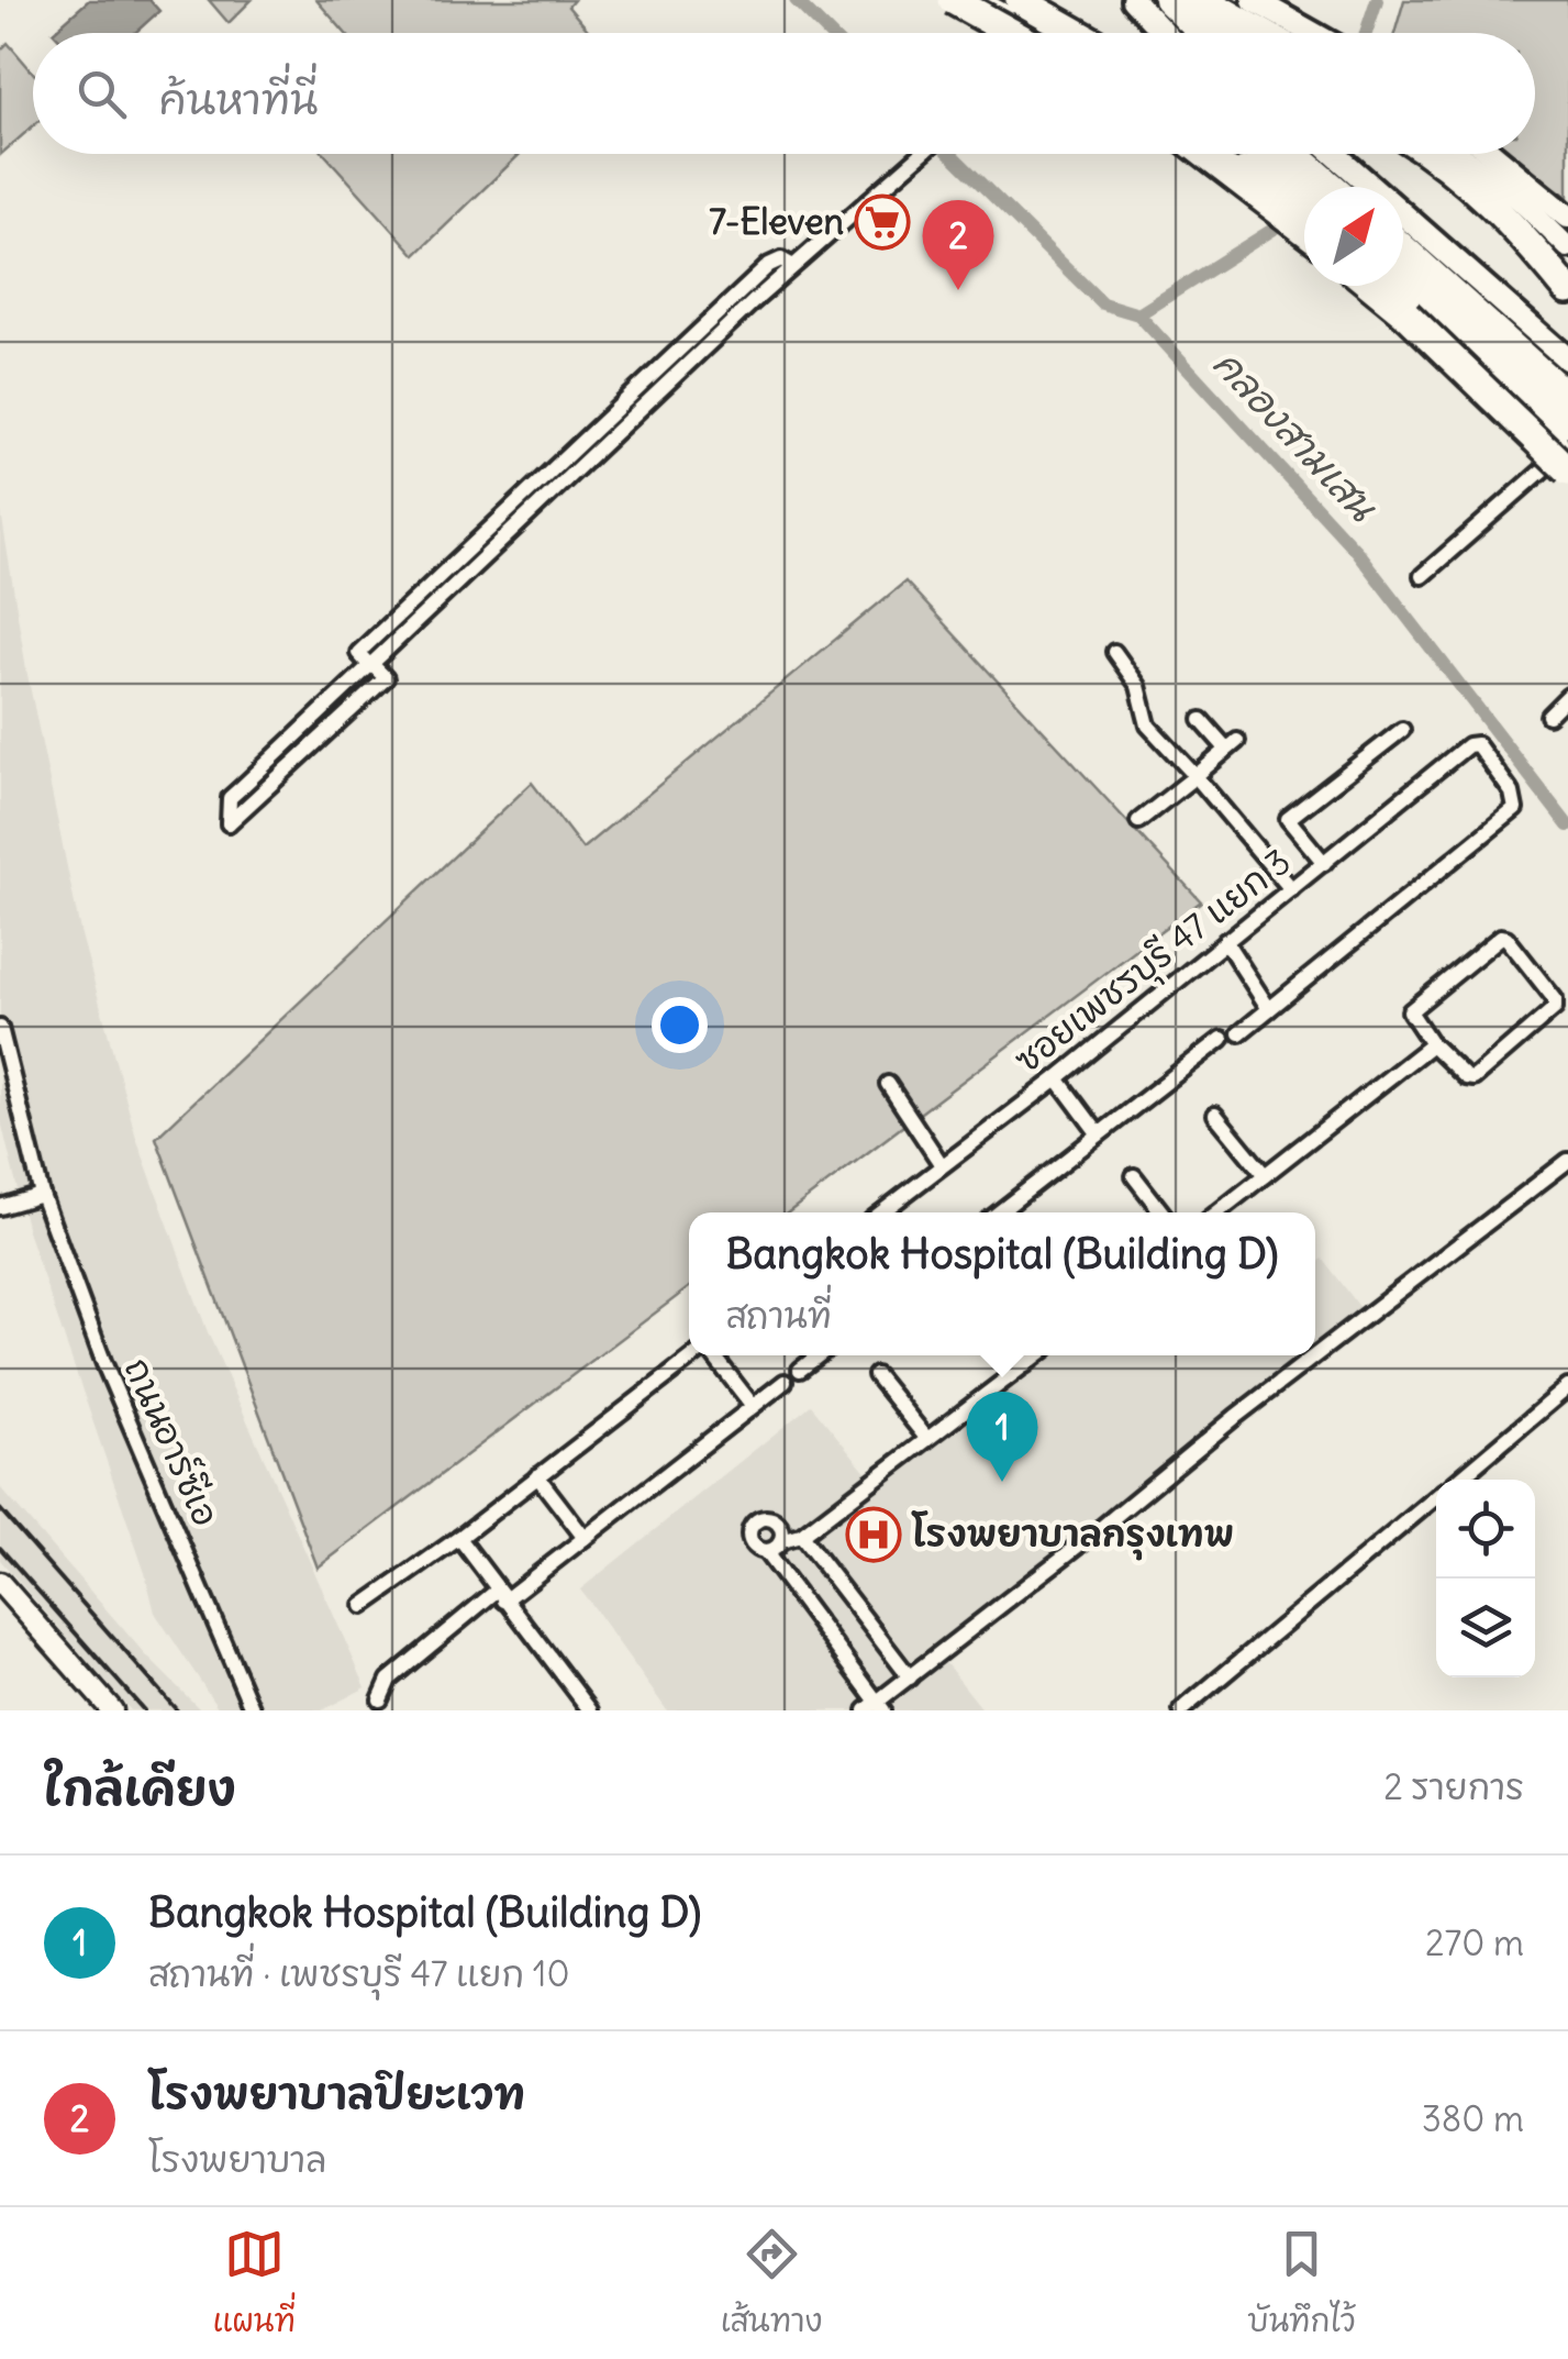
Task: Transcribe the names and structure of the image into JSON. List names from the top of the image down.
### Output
{
  "streets": {
    "street": ["ซอยเพชรบุรี 47 แยก 3", "ถนนอาร์ซีเอ"]
  },
  "water": ["คลองสามเสน"],
  "places": {
    "supermarket": ["7-Eleven"],
    "hospital": ["โรงพยาบาลกรุงเทพ"]
  },
  "north": "top right",
  "page": {
    "search": "ค้นหาที่นี่",
    "pins": ["2", "1"],
    "popup": ["Bangkok Hospital (Building D)", "สถานที่"],
    "heading": ["ใกล้เคียง", "2 รายการ"],
    "list": [
      {
        "mark": "1",
        "name": "Bangkok Hospital (Building D)",
        "note": "สถานที่ · เพชรบุุรี 47 แยก 10",
        "value": "270 m"
      },
      {
        "mark": "2",
        "name": "โรงพยาบาลปิยะเวท",
        "note": "โรงพยาบาล",
        "value": "380 m"
      }
    ],
    "nav": ["แผนที่", "เส้นทาง", "บันทึกไว้"]
  }
}
